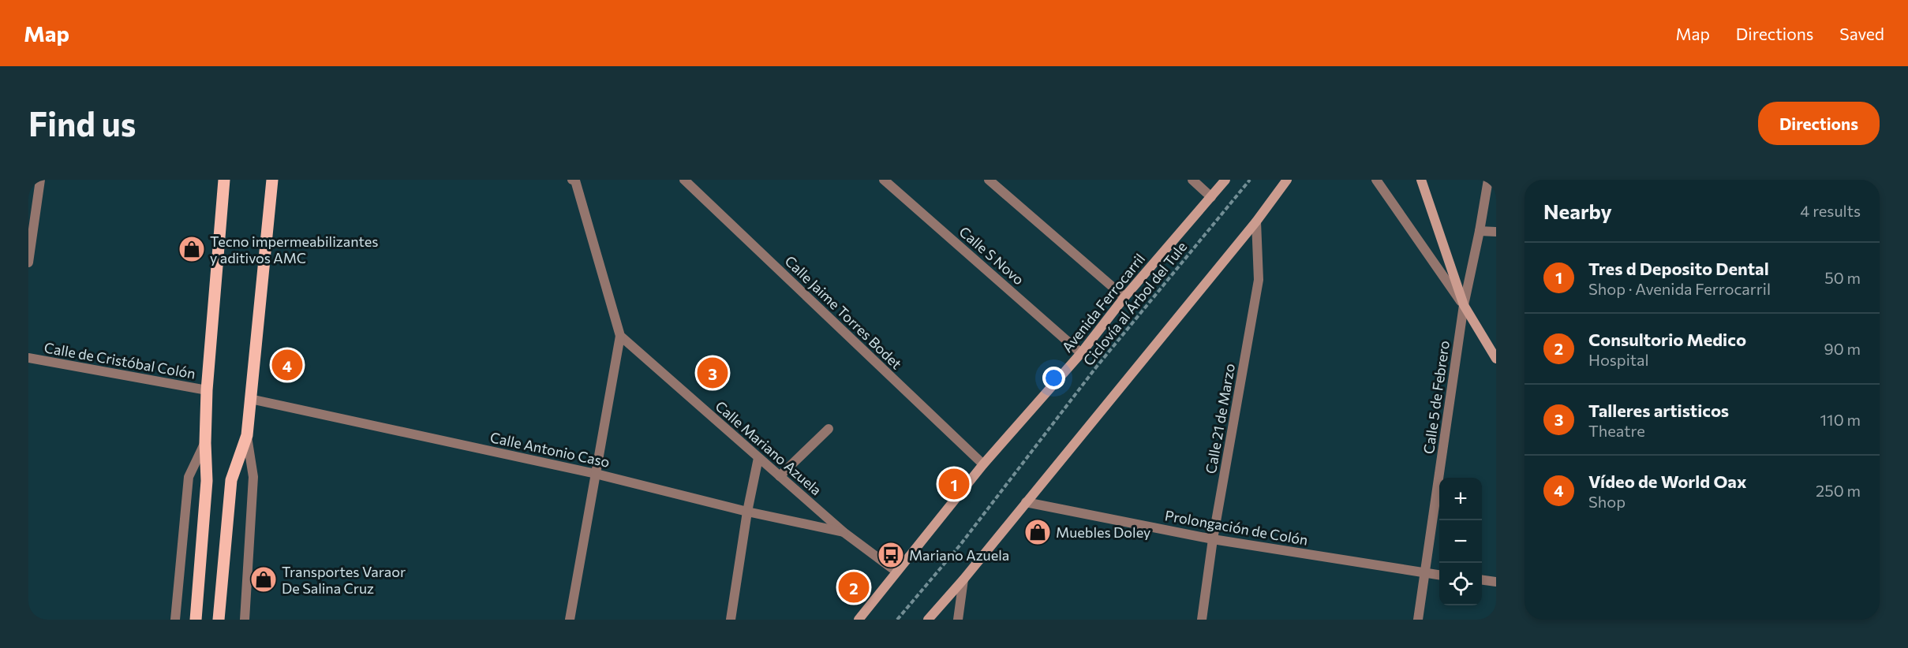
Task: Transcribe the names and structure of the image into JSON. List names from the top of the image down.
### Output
{
  "streets": {
    "main road": ["Avenida Ferrocarril"],
    "street": [
      "Calle S Novo",
      "Calle Jaime Torres Bodet",
      "Calle de Cristóbal Colón",
      "Calle 5 de Febrero",
      "Calle 21 de Marzo",
      "Calle Mariano Azuela",
      "Calle Antonio Caso",
      "Prolongación de Colón"
    ],
    "path": ["Ciclovía al Árbol del Tule"]
  },
  "crossings": [
    ["Calle S Novo", "Avenida Ferrocarril"],
    ["Avenida Ferrocarril", "Calle Jaime Torres Bodet"],
    ["Avenida Ferrocarril", "Calle Mariano Azuela"],
    ["Calle 5 de Febrero", "Prolongación de Colón"],
    ["Calle 21 de Marzo", "Prolongación de Colón"],
    ["Calle Mariano Azuela", "Calle Antonio Caso"]
  ],
  "places": {
    "shop": ["Tecno impermeabilizantes y aditivos AMC", "Muebles Doley", "Transportes Varaor De Salina Cruz"],
    "bus stop": ["Mariano Azuela"]
  },
  "page": {
    "header": "Map",
    "nav": ["Map", "Directions", "Saved"],
    "buttons": "Directions",
    "title": "Find us",
    "heading": ["Nearby", "4 results"],
    "list": [
      {
        "mark": "1",
        "name": "Tres d Deposito Dental",
        "note": "Shop · Avenida Ferrocarril",
        "value": "50 m"
      },
      {
        "mark": "2",
        "name": "Consultorio Medico",
        "note": "Hospital",
        "value": "90 m"
      },
      {
        "mark": "3",
        "name": "Talleres artisticos",
        "note": "Theatre",
        "value": "110 m"
      },
      {
        "mark": "4",
        "name": "Vídeo de World Oax",
        "note": "Shop",
        "value": "250 m"
      }
    ],
    "pins": [
      "4",
      "3",
      "1",
      "2"
    ],
    "map_buttons": ["+", "−"]
  }
}
